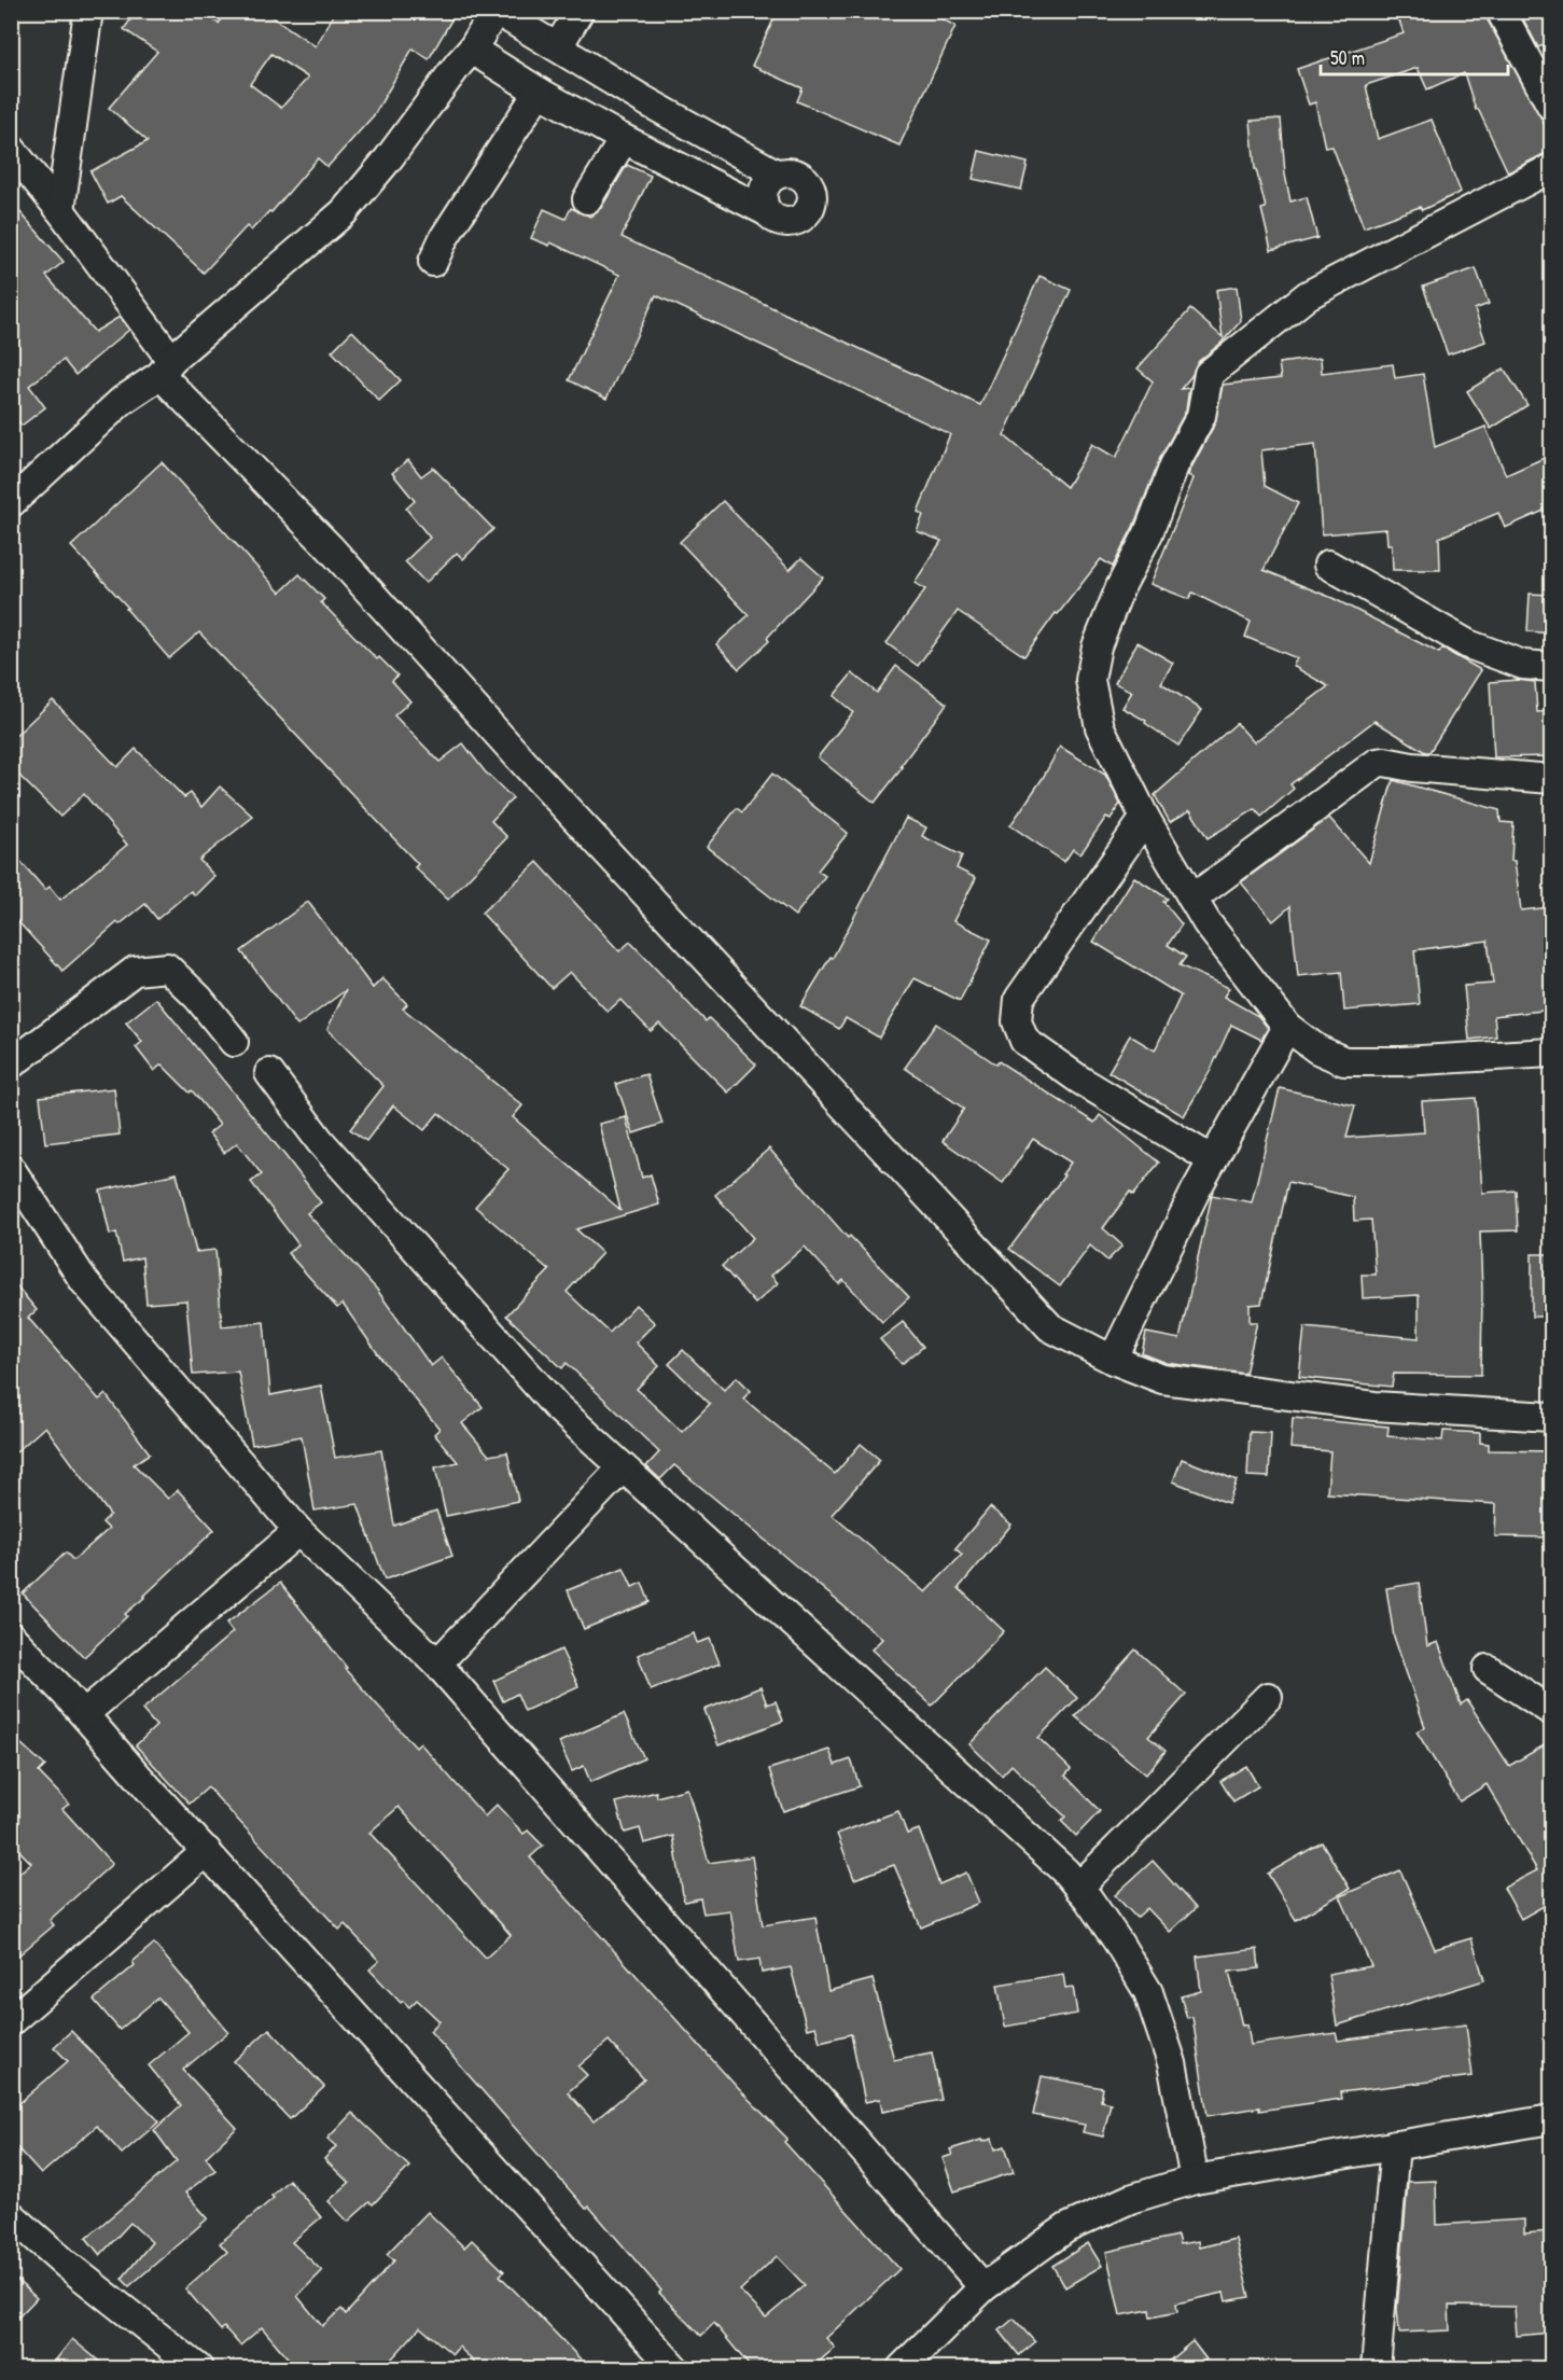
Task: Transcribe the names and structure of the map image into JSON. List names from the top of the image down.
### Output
{
  "scale_bar": "50 m"
}
